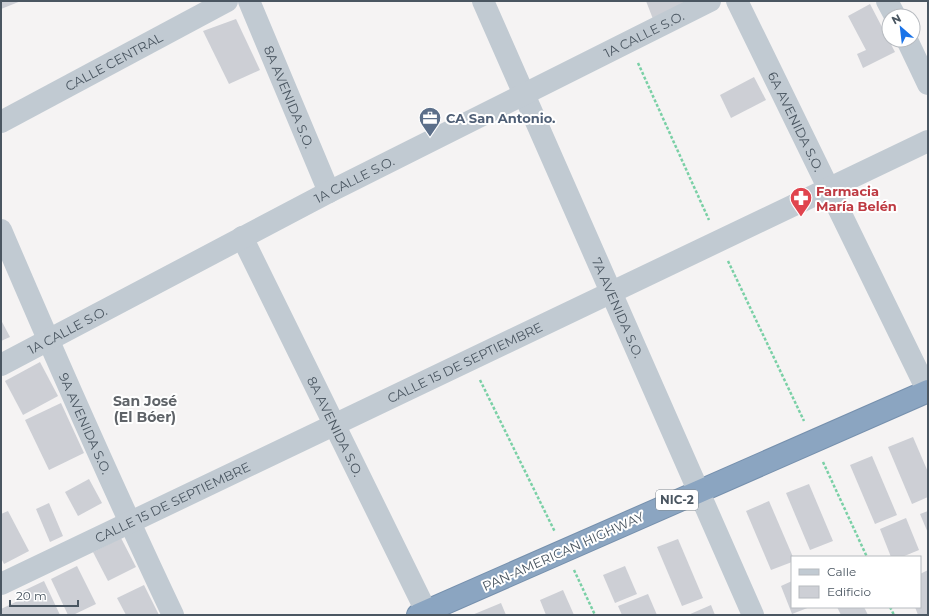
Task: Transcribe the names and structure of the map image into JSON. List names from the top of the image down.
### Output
{
  "streets": {
    "highway": ["NIC-2", "PAN-AMERICAN HIGHWAY"],
    "street": [
      "1A CALLE S.O.",
      "CALLE CENTRAL",
      "8A AVENIDA S.O.",
      "6A AVENIDA S.O.",
      "7A AVENIDA S.O.",
      "CALLE 15 DE SEPTIEMBRE",
      "9A AVENIDA S.O."
    ]
  },
  "crossings": [
    ["1A CALLE S.O.", "8A AVENIDA S.O."],
    ["1A CALLE S.O.", "7A AVENIDA S.O."],
    ["1A CALLE S.O.", "9A AVENIDA S.O."],
    ["8A AVENIDA S.O.", "CALLE 15 DE SEPTIEMBRE"],
    ["8A AVENIDA S.O.", "PAN-AMERICAN HIGHWAY"],
    ["6A AVENIDA S.O.", "CALLE 15 DE SEPTIEMBRE"],
    ["6A AVENIDA S.O.", "PAN-AMERICAN HIGHWAY"],
    ["7A AVENIDA S.O.", "CALLE 15 DE SEPTIEMBRE"],
    ["7A AVENIDA S.O.", "PAN-AMERICAN HIGHWAY"],
    ["CALLE 15 DE SEPTIEMBRE", "9A AVENIDA S.O."]
  ],
  "districts": ["San José (El Bóer)"],
  "places": {
    "office": ["CA San Antonio."],
    "pharmacy": ["Farmacia María Belén"]
  },
  "legend": ["Calle", "Edificio"],
  "scale_bar": "20 m",
  "north": "top left"
}
